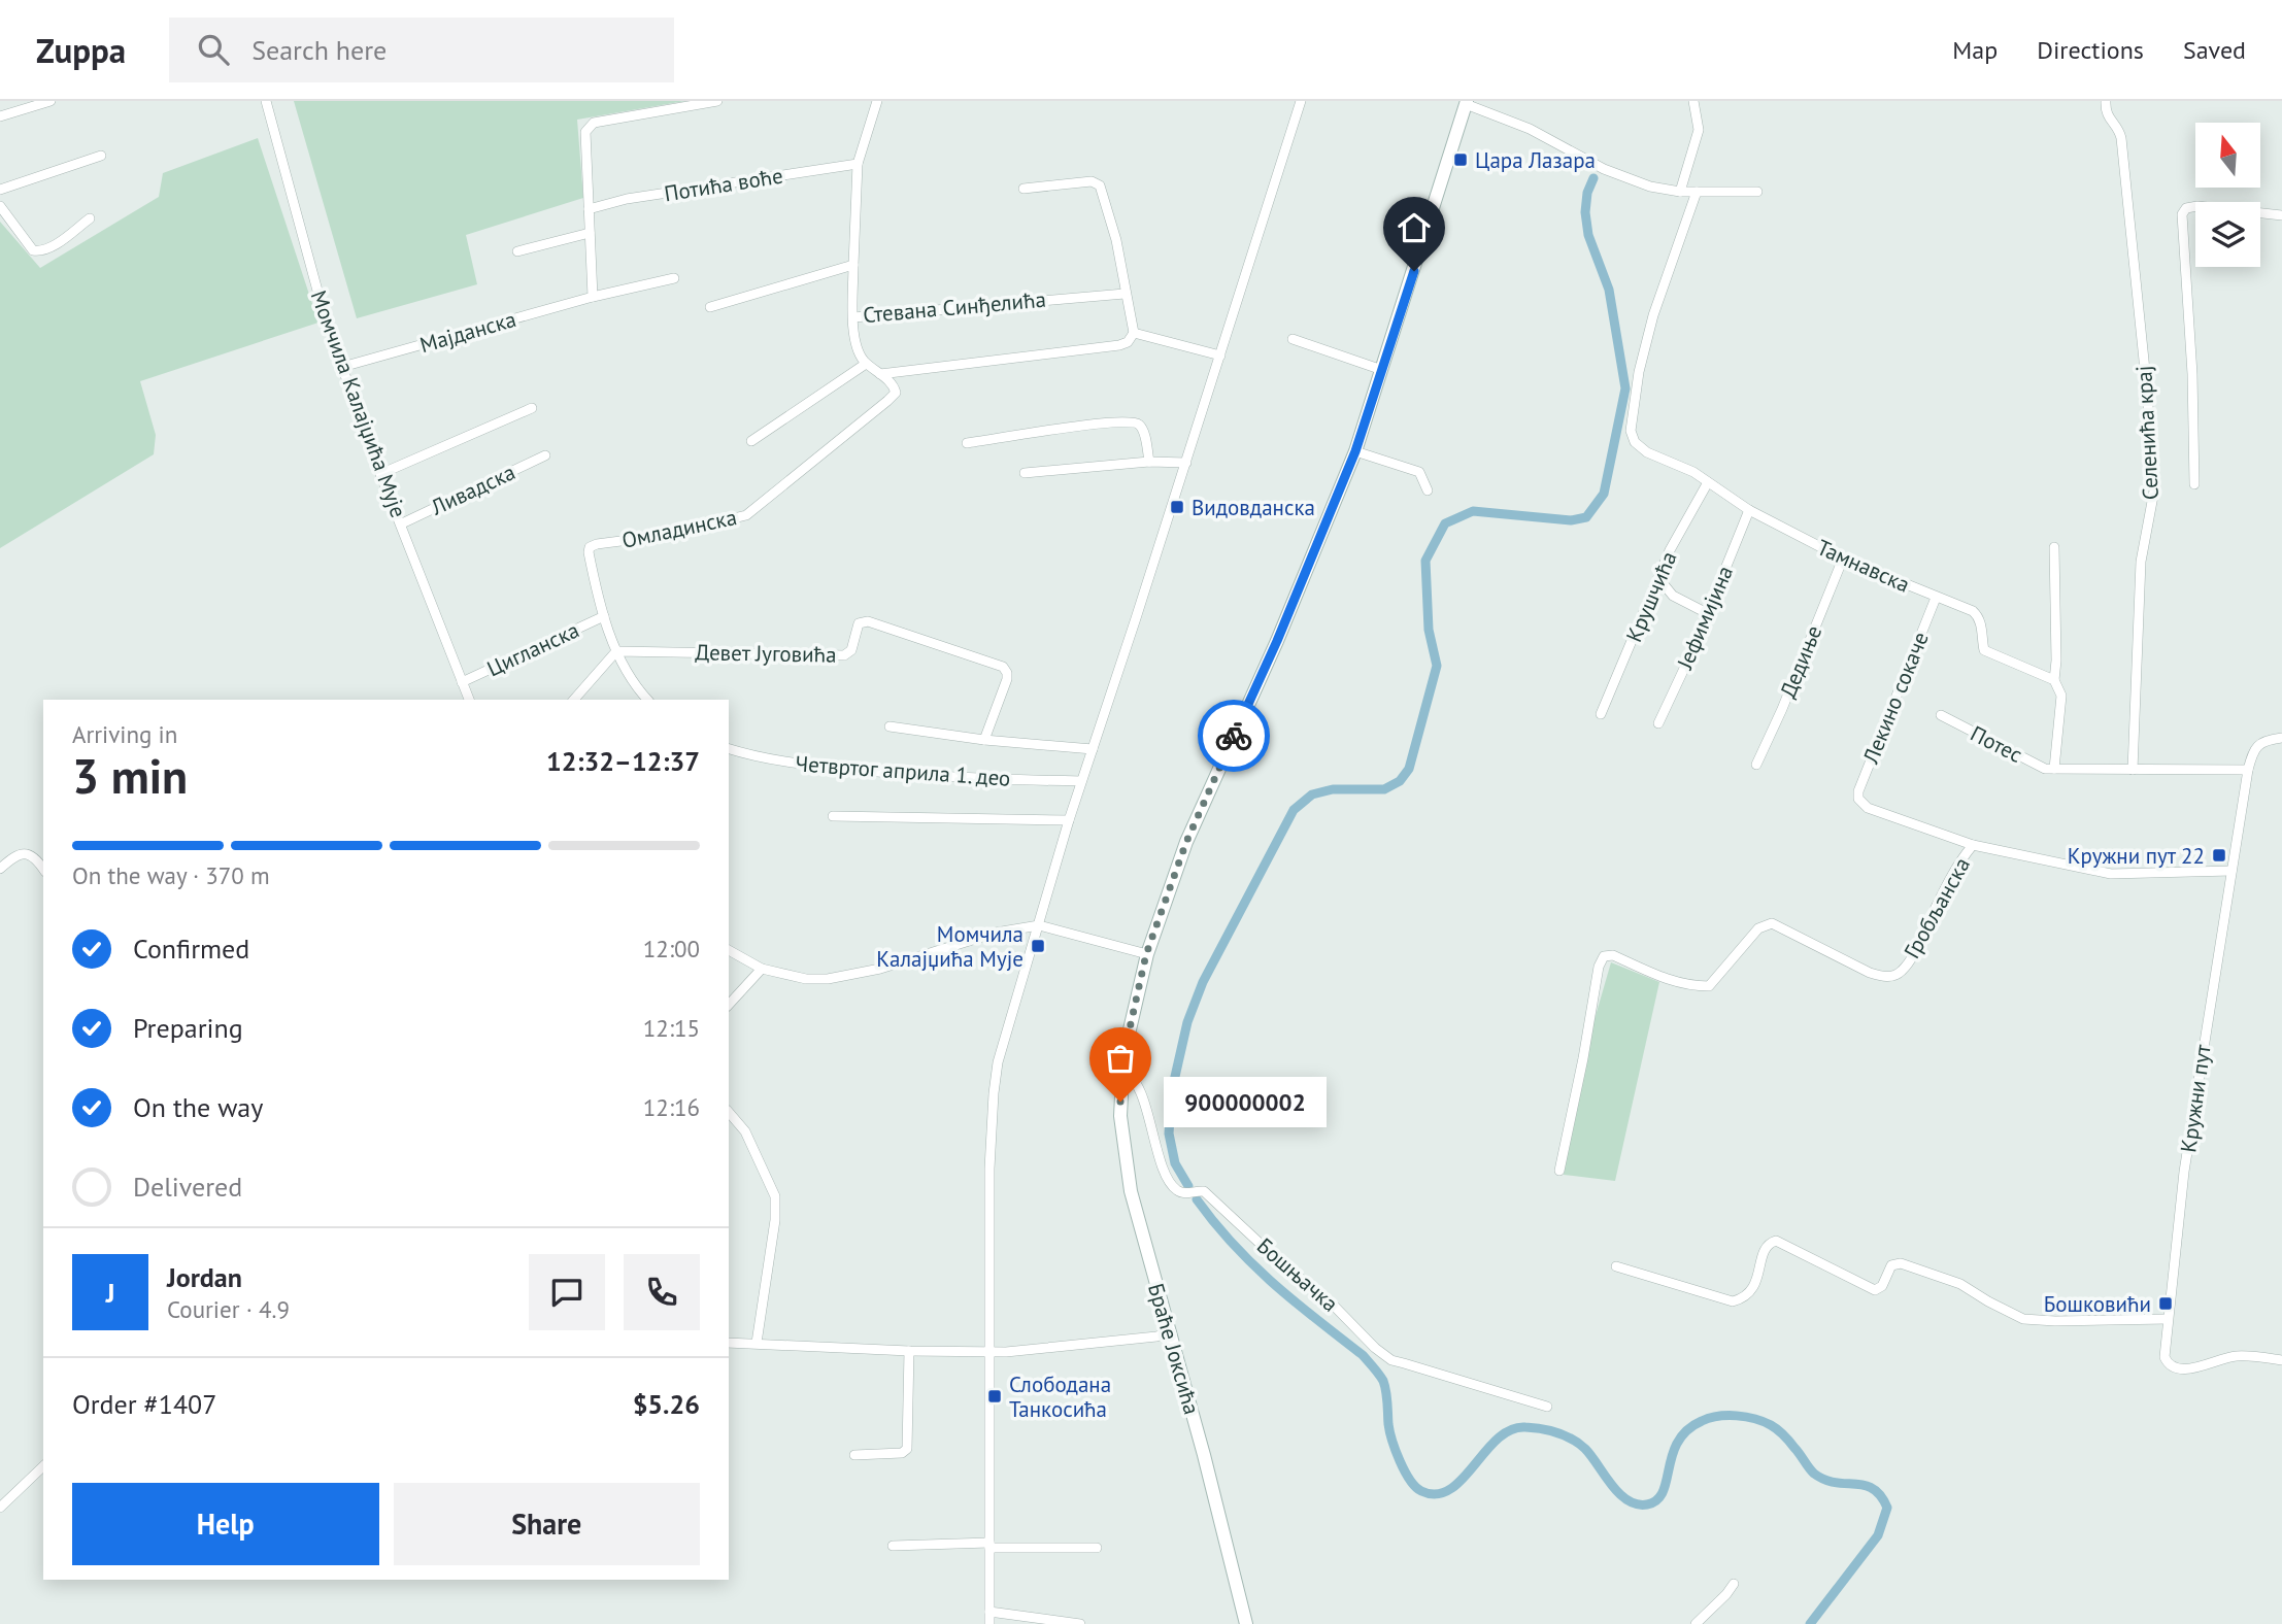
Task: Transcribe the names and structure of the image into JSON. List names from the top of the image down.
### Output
{
  "streets": {
    "main road": ["Браће Јоксића"],
    "street": [
      "Потића воће",
      "Стевана Синђелића",
      "Мајданска",
      "Момчила Калајџића Мује",
      "Селенића крај",
      "Ливадска",
      "Омладинска",
      "Тамнавска",
      "Крушчића",
      "Јефимијина",
      "Цигланска",
      "Девет Југовића",
      "Дедиње",
      "Лекино сокаче",
      "Потес",
      "Четвртог априла 1. део",
      "Гробљанска",
      "Кружни пут",
      "Бошњачка"
    ]
  },
  "crossings": [
    ["Мајданска", "Момчила Калајџића Мује"],
    ["Момчила Калајџића Мује", "Ливадска"],
    ["Момчила Калајџића Мује", "Цигланска"],
    ["Омладинска", "Цигланска"],
    ["Омладинска", "Девет Југовића"],
    ["Тамнавска", "Крушчића"],
    ["Тамнавска", "Јефимијина"],
    ["Тамнавска", "Дедиње"],
    ["Тамнавска", "Лекино сокаче"],
    ["Лекино сокаче", "Гробљанска"],
    ["Гробљанска", "Кружни пут"],
    ["Бошњачка", "Браће Јоксића"]
  ],
  "places": {
    "transit": [
      "Цара Лазара",
      "Видовданска",
      "Кружни пут 22",
      "Момчила Калајџића Мује",
      "Бошковићи",
      "Слободана Танкосића"
    ],
    "other": ["900000002"]
  },
  "north": "top",
  "page": {
    "header": "Zuppa",
    "search": "Search here",
    "nav": ["Map", "Directions", "Saved"],
    "heading": ["3 min", "Arriving in", "12:32–12:37"],
    "panel": [
      "Jordan",
      "Courier · 4.9",
      "Order #1407",
      "$5.26"
    ],
    "bar": "On the way · 370 m",
    "list": [
      ["Confirmed", "12:00"],
      ["Preparing", "12:15"],
      ["On the way", "12:16"],
      "Delivered"
    ],
    "bubble": "900000002",
    "round": "J",
    "buttons": ["Help", "Share"]
  }
}
